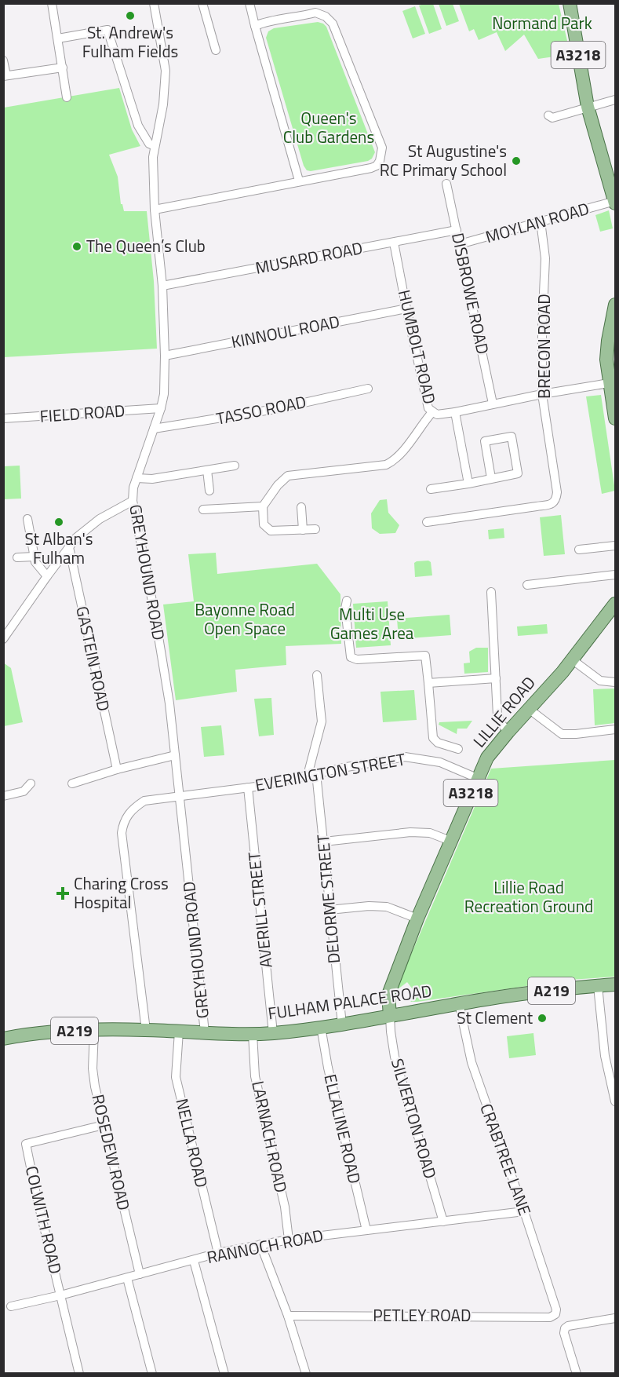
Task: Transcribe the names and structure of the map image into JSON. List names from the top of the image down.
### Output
{
  "streets": {
    "main road": [
      "A3218",
      "LILLIE ROAD",
      "A219",
      "FULHAM PALACE ROAD"
    ],
    "street": [
      "MOYLAN ROAD",
      "MUSARD ROAD",
      "DISBROWE ROAD",
      "KINNOUL ROAD",
      "BRECON ROAD",
      "HUMBOLT ROAD",
      "TASSO ROAD",
      "FIELD ROAD",
      "GREYHOUND ROAD",
      "GASTEIN ROAD",
      "EVERINGTON STREET",
      "DELORME STREET",
      "AVERILL STREET",
      "SILVERTON ROAD",
      "ELLALINE ROAD",
      "LARNACH ROAD",
      "NELLA ROAD",
      "ROSEDEW ROAD",
      "CRABTREE LANE",
      "COLWITH ROAD",
      "RANNOCH ROAD",
      "PETLEY ROAD"
    ]
  },
  "crossings": [
    ["A3218", "MOYLAN ROAD"],
    ["MOYLAN ROAD", "DISBROWE ROAD"],
    ["MOYLAN ROAD", "BRECON ROAD"],
    ["MUSARD ROAD", "DISBROWE ROAD"],
    ["MUSARD ROAD", "HUMBOLT ROAD"],
    ["MUSARD ROAD", "GREYHOUND ROAD"],
    ["DISBROWE ROAD", "HUMBOLT ROAD"],
    ["KINNOUL ROAD", "HUMBOLT ROAD"],
    ["KINNOUL ROAD", "GREYHOUND ROAD"],
    ["BRECON ROAD", "HUMBOLT ROAD"],
    ["TASSO ROAD", "GREYHOUND ROAD"],
    ["FIELD ROAD", "GREYHOUND ROAD"],
    ["GREYHOUND ROAD", "EVERINGTON STREET"],
    ["GREYHOUND ROAD", "FULHAM PALACE ROAD"],
    ["LILLIE ROAD", "EVERINGTON STREET"],
    ["LILLIE ROAD", "FULHAM PALACE ROAD"],
    ["LILLIE ROAD", "SILVERTON ROAD"],
    ["EVERINGTON STREET", "DELORME STREET"],
    ["EVERINGTON STREET", "AVERILL STREET"],
    ["EVERINGTON STREET", "FULHAM PALACE ROAD"],
    ["DELORME STREET", "FULHAM PALACE ROAD"],
    ["AVERILL STREET", "FULHAM PALACE ROAD"],
    ["FULHAM PALACE ROAD", "SILVERTON ROAD"],
    ["FULHAM PALACE ROAD", "ELLALINE ROAD"],
    ["FULHAM PALACE ROAD", "LARNACH ROAD"],
    ["FULHAM PALACE ROAD", "NELLA ROAD"],
    ["FULHAM PALACE ROAD", "ROSEDEW ROAD"],
    ["FULHAM PALACE ROAD", "CRABTREE LANE"],
    ["SILVERTON ROAD", "RANNOCH ROAD"],
    ["ELLALINE ROAD", "RANNOCH ROAD"],
    ["LARNACH ROAD", "RANNOCH ROAD"],
    ["NELLA ROAD", "RANNOCH ROAD"],
    ["ROSEDEW ROAD", "COLWITH ROAD"],
    ["ROSEDEW ROAD", "RANNOCH ROAD"],
    ["CRABTREE LANE", "RANNOCH ROAD"],
    ["CRABTREE LANE", "PETLEY ROAD"],
    ["COLWITH ROAD", "RANNOCH ROAD"]
  ],
  "parks": [
    "Normand Park",
    "Queen's Club Gardens",
    "Bayonne Road Open Space",
    "Multi Use Games Area",
    "Lillie Road Recreation Ground"
  ],
  "places": {
    "other": [
      "St. Andrew's Fulham Fields",
      "St Augustine's RC Primary School",
      "The Queen’s Club",
      "St Alban's Fulham",
      "St Clement"
    ],
    "health": ["Charing Cross Hospital"]
  }
}
